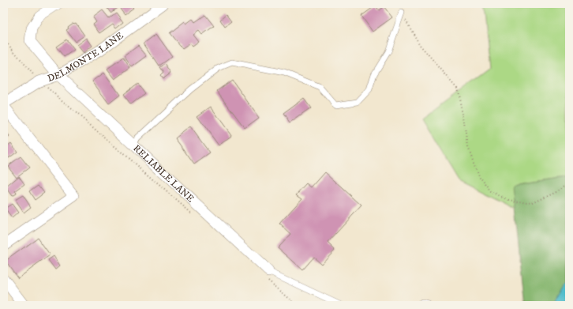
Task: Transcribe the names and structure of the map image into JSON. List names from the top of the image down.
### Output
{
  "streets": {
    "street": ["DELMONTE LANE", "RELIABLE LANE"]
  },
  "crossings": [
    ["DELMONTE LANE", "RELIABLE LANE"]
  ]
}
